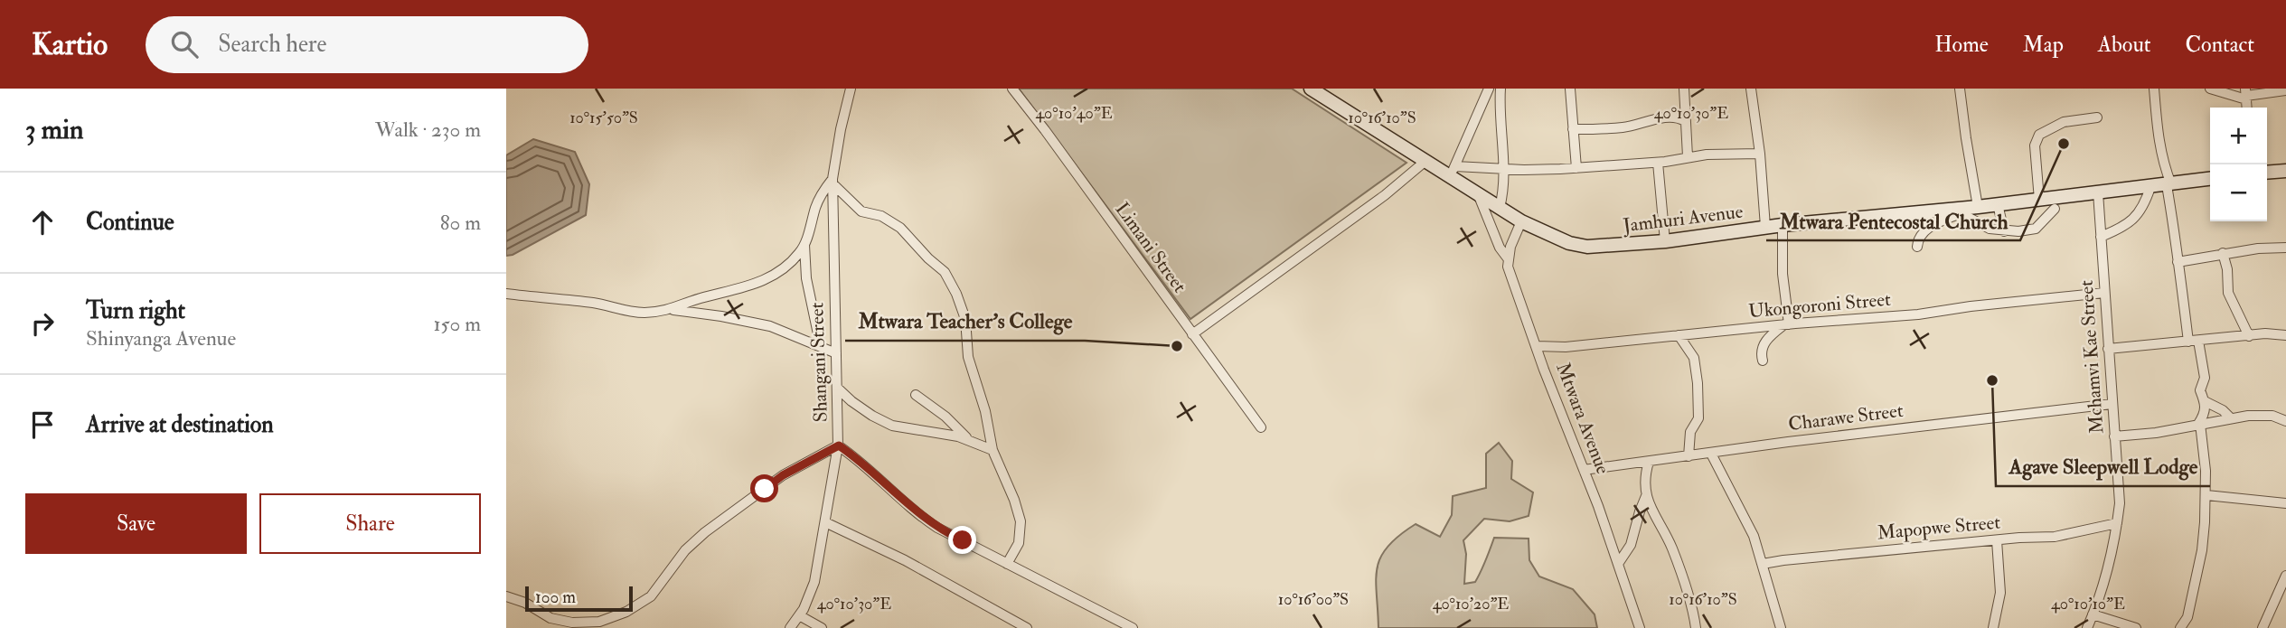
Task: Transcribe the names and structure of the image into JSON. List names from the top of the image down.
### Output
{
  "streets": {
    "street": [
      "Jamhuri Avenue",
      "Limani Street",
      "Ukongoroni Street",
      "Mchamvi Kae Street",
      "Shangani Street",
      "Charawe Street",
      "Mtwara Avenue",
      "Mapopwe Street"
    ]
  },
  "crossings": [
    ["Jamhuri Avenue", "Mchamvi Kae Street"],
    ["Jamhuri Avenue", "Mtwara Avenue"],
    ["Ukongoroni Street", "Mchamvi Kae Street"],
    ["Ukongoroni Street", "Mtwara Avenue"],
    ["Mchamvi Kae Street", "Charawe Street"],
    ["Mchamvi Kae Street", "Mapopwe Street"],
    ["Charawe Street", "Mtwara Avenue"]
  ],
  "places": ["Mtwara Pentecostal Church", "Mtwara Teacher's College", "Agave Sleepwell Lodge"],
  "scale_bar": "100 m",
  "page": {
    "header": "Kartio",
    "search": "Search here",
    "nav": [
      "Home",
      "Map",
      "About",
      "Contact"
    ],
    "heading": ["3 min", "Walk · 230 m"],
    "map_buttons": ["+", "−"],
    "list": [
      ["Continue", "80 m"],
      ["Turn right", "Shinyanga Avenue", "150 m"],
      "Arrive at destination"
    ],
    "buttons": ["Save", "Share"],
    "scale": "100 m"
  },
  "coordinates": [
    "40°10'30\"E",
    "40°10'40\"E",
    "10°16'10\"S",
    "10°15'50\"S",
    "10°16'00\"S",
    "40°10'20\"E",
    "40°10'10\"E"
  ]
}
